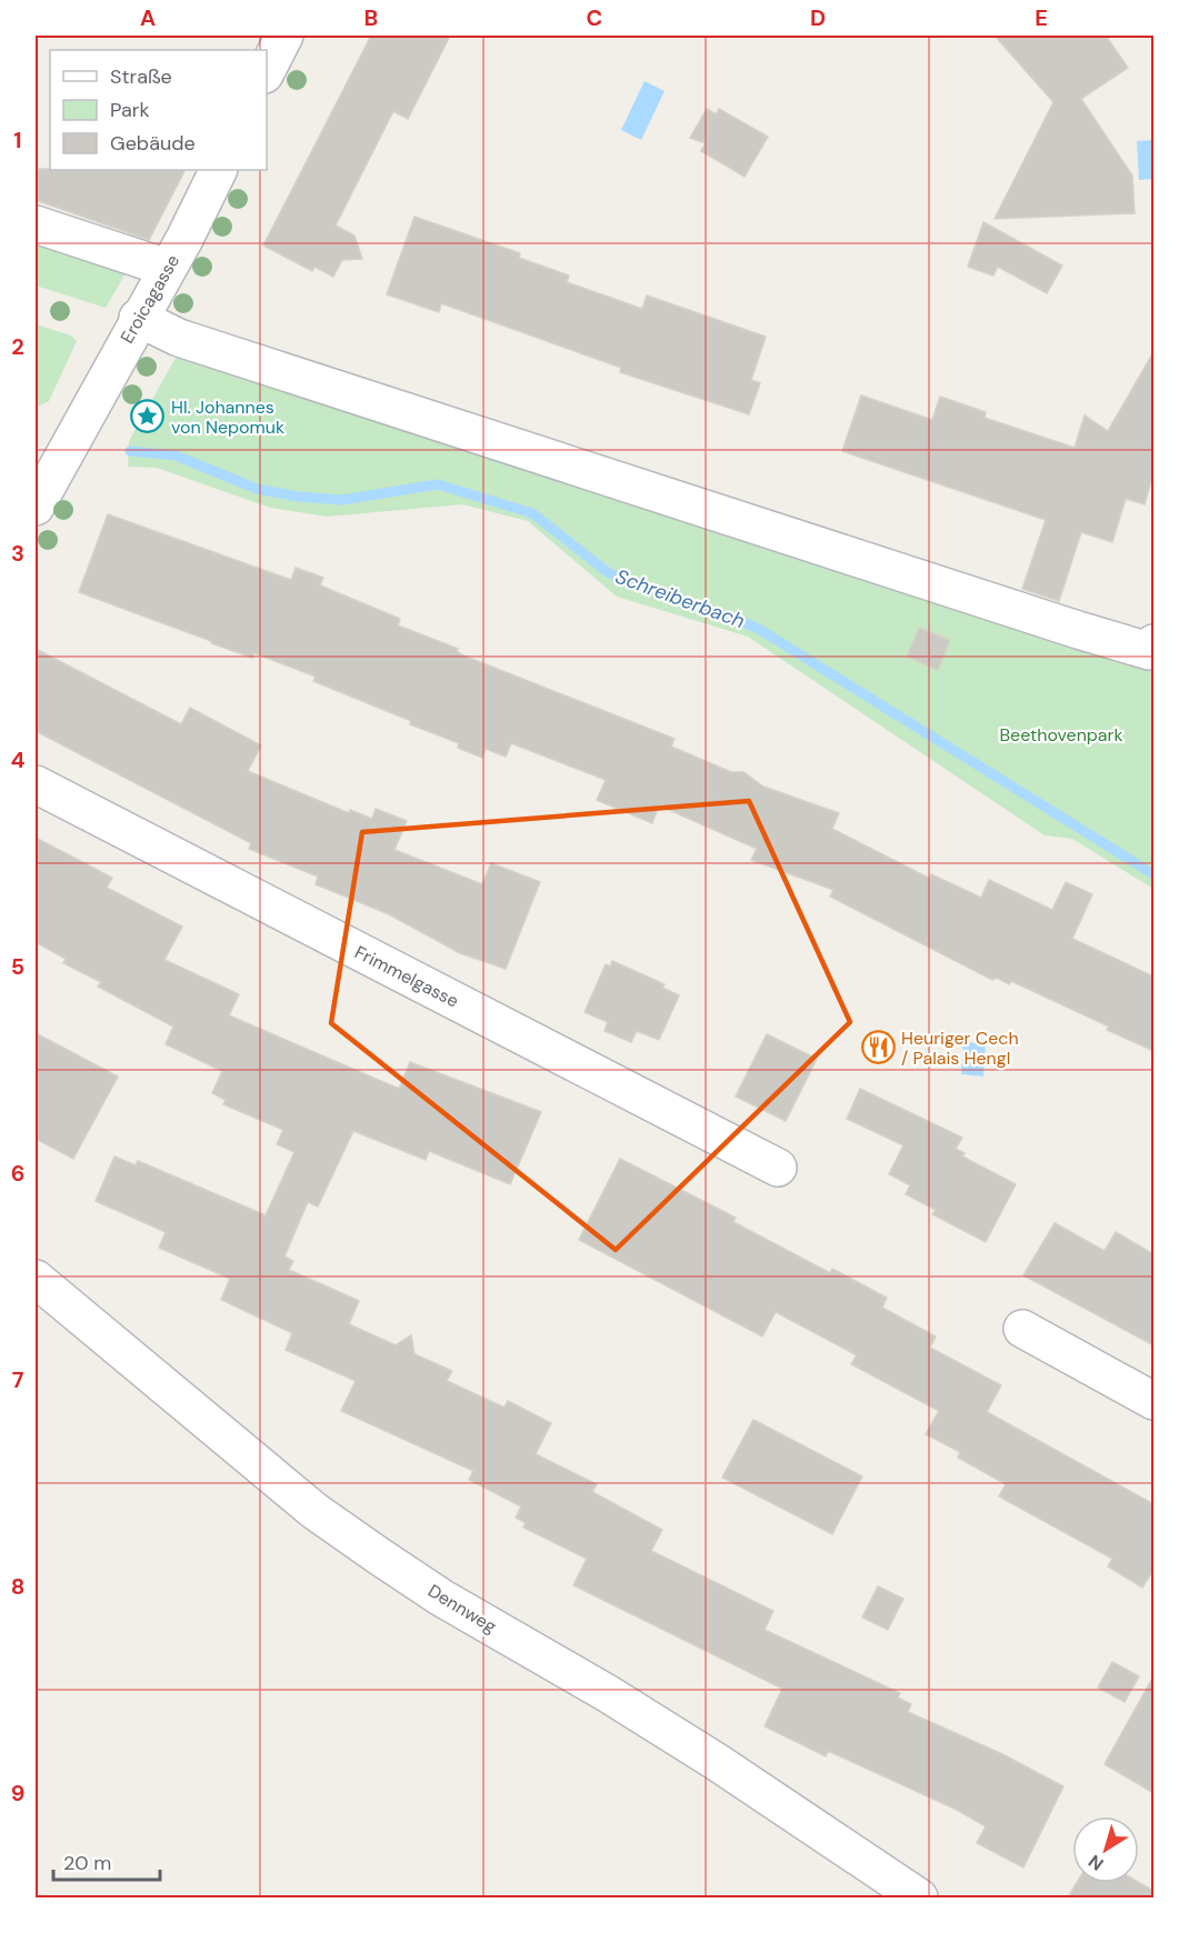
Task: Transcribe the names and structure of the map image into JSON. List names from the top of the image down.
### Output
{
  "streets": {
    "street": ["Eroicagasse", "Frimmelgasse", "Dennweg"]
  },
  "water": ["Schreiberbach"],
  "parks": ["Beethovenpark"],
  "places": {
    "place": ["Hl. Johannes von Nepomuk"],
    "restaurant": ["Heuriger Cech / Palais Hengl"]
  },
  "legend": ["Straße", "Park", "Gebäude"],
  "scale_bar": "20 m",
  "north": "bottom left",
  "grid": {
    "columns": [
      "A",
      "B",
      "C",
      "D",
      "E"
    ],
    "rows": [
      "1",
      "2",
      "3",
      "4",
      "5",
      "6",
      "7",
      "8",
      "9"
    ]
  }
}
